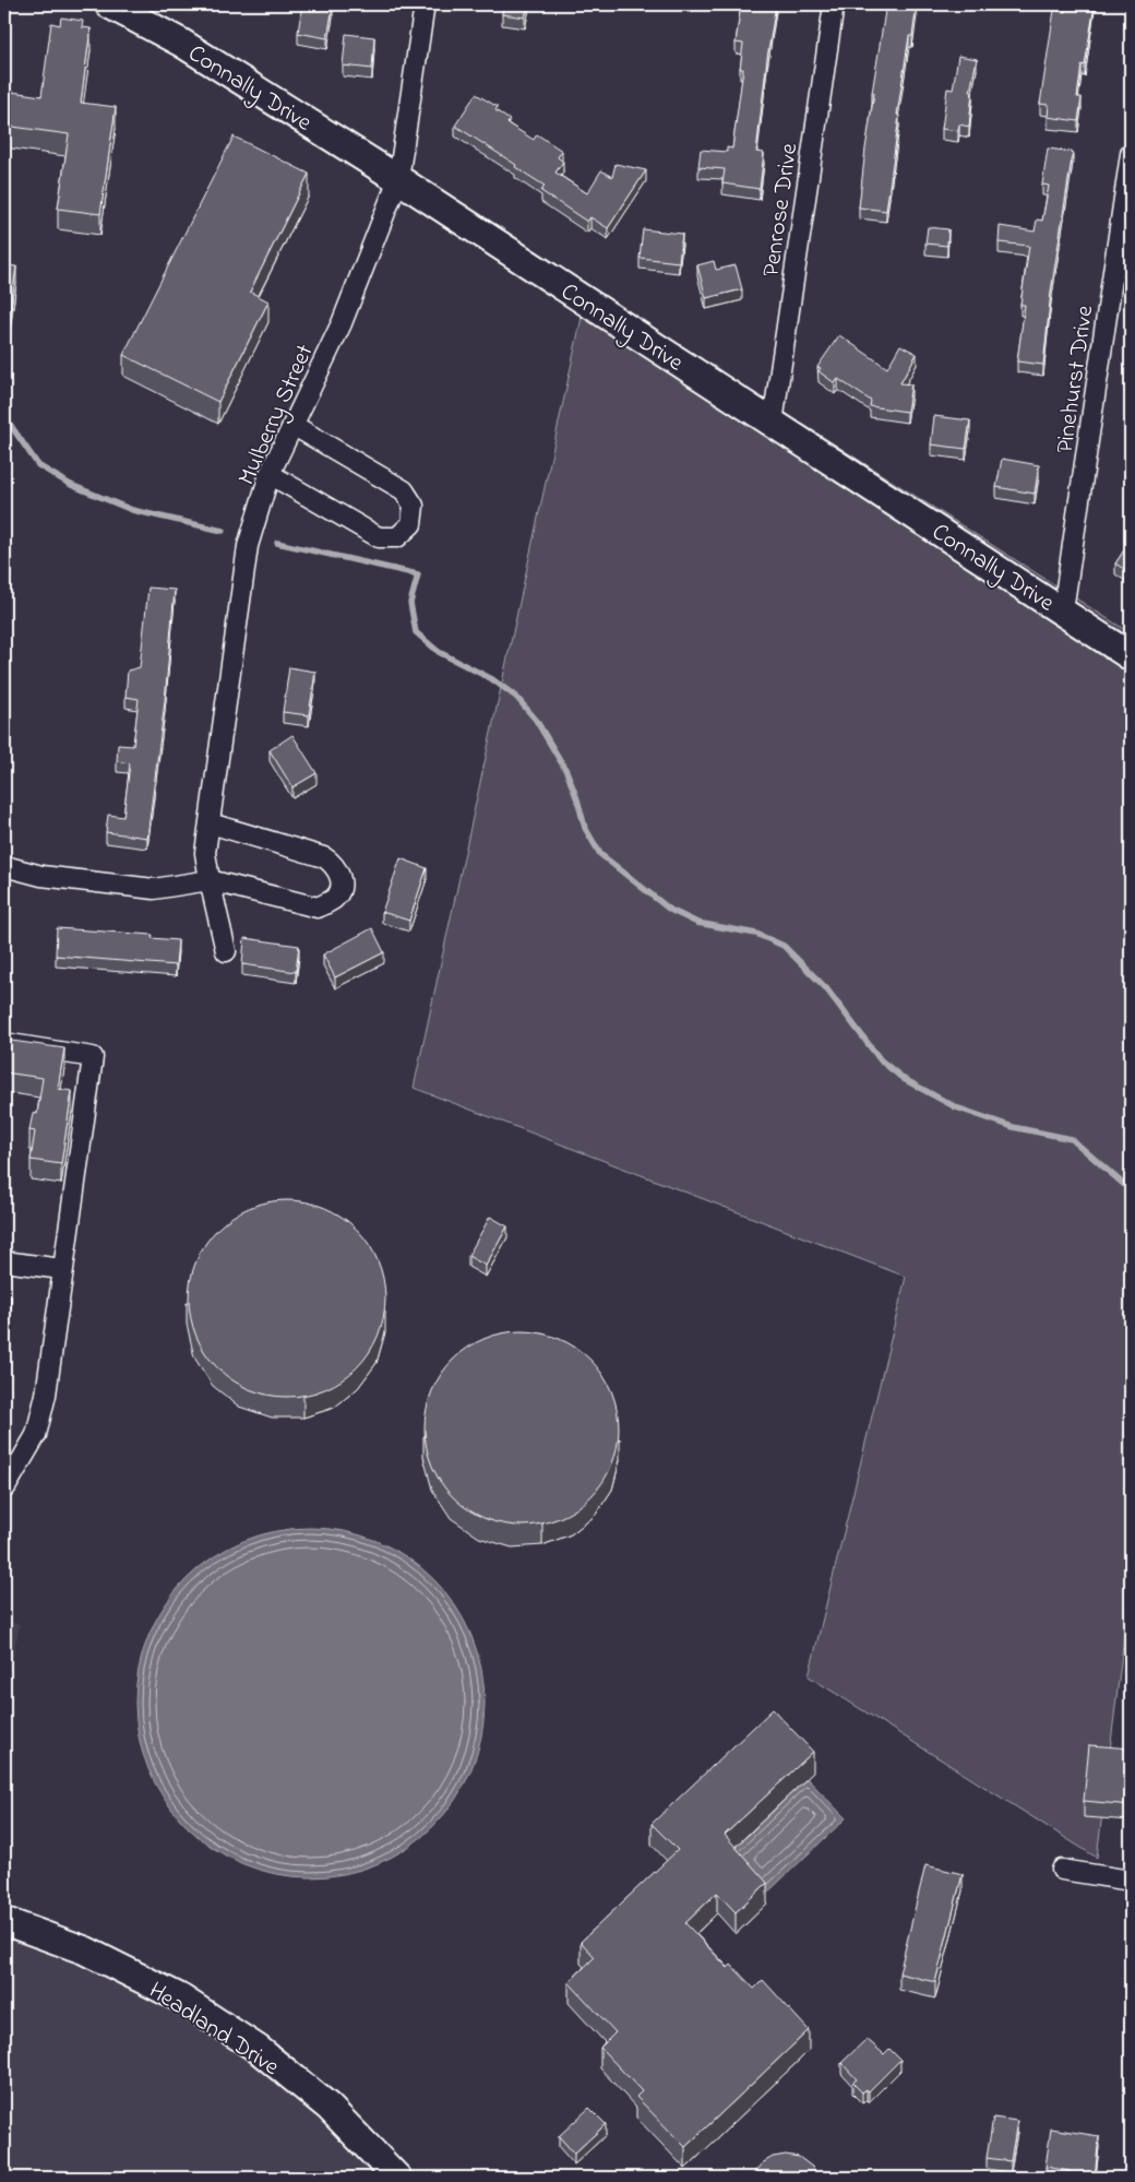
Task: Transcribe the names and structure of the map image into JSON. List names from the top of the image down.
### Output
{
  "streets": {
    "street": [
      "Connally Drive",
      "Penrose Drive",
      "Pinehurst Drive",
      "Mulberry Street",
      "Headland Drive"
    ]
  },
  "crossings": [
    ["Connally Drive", "Penrose Drive"],
    ["Connally Drive", "Pinehurst Drive"],
    ["Connally Drive", "Mulberry Street"]
  ]
}
